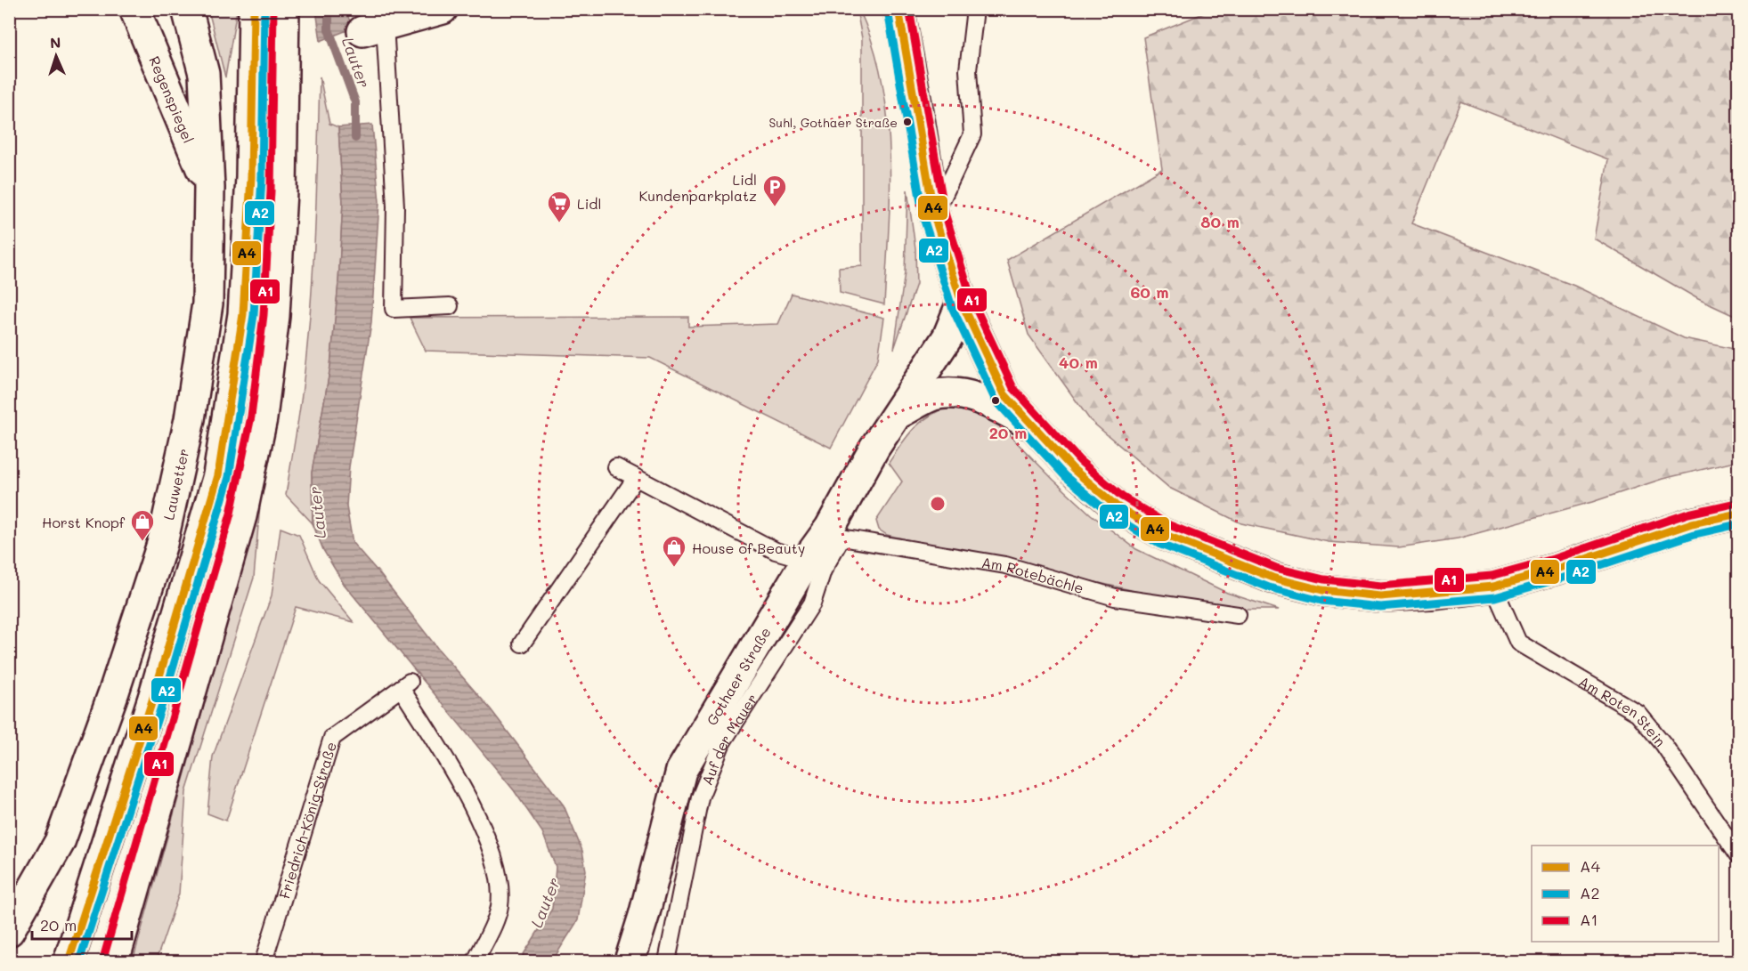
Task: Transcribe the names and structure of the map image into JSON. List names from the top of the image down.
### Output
{
  "streets": {
    "main road": ["Regenspiegel", "Lauwetter", "Gothaer Straße"],
    "lane": [
      "Am Rotebächle",
      "Am Roten Stein",
      "Auf der Mauer",
      "Friedrich-König-Straße"
    ]
  },
  "crossings": [
    ["Regenspiegel", "Lauwetter"],
    ["Am Rotebächle", "Gothaer Straße"],
    ["Am Rotebächle", "Auf der Mauer"],
    ["Gothaer Straße", "Auf der Mauer"]
  ],
  "water": ["Lauter"],
  "places": {
    "other": ["Suhl, Gothaer Straße"],
    "parking": ["Lidl Kundenparkplatz"],
    "supermarket": ["Lidl"],
    "shop": ["Horst Knopf", "House of Beauty"]
  },
  "lines": ["transit line A4", "transit line A2", "transit line A1"],
  "legend": ["A4", "A2", "A1"],
  "scale_bar": "20 m",
  "north": "top",
  "rings": [
    "80 m",
    "60 m",
    "40 m",
    "20 m"
  ]
}
